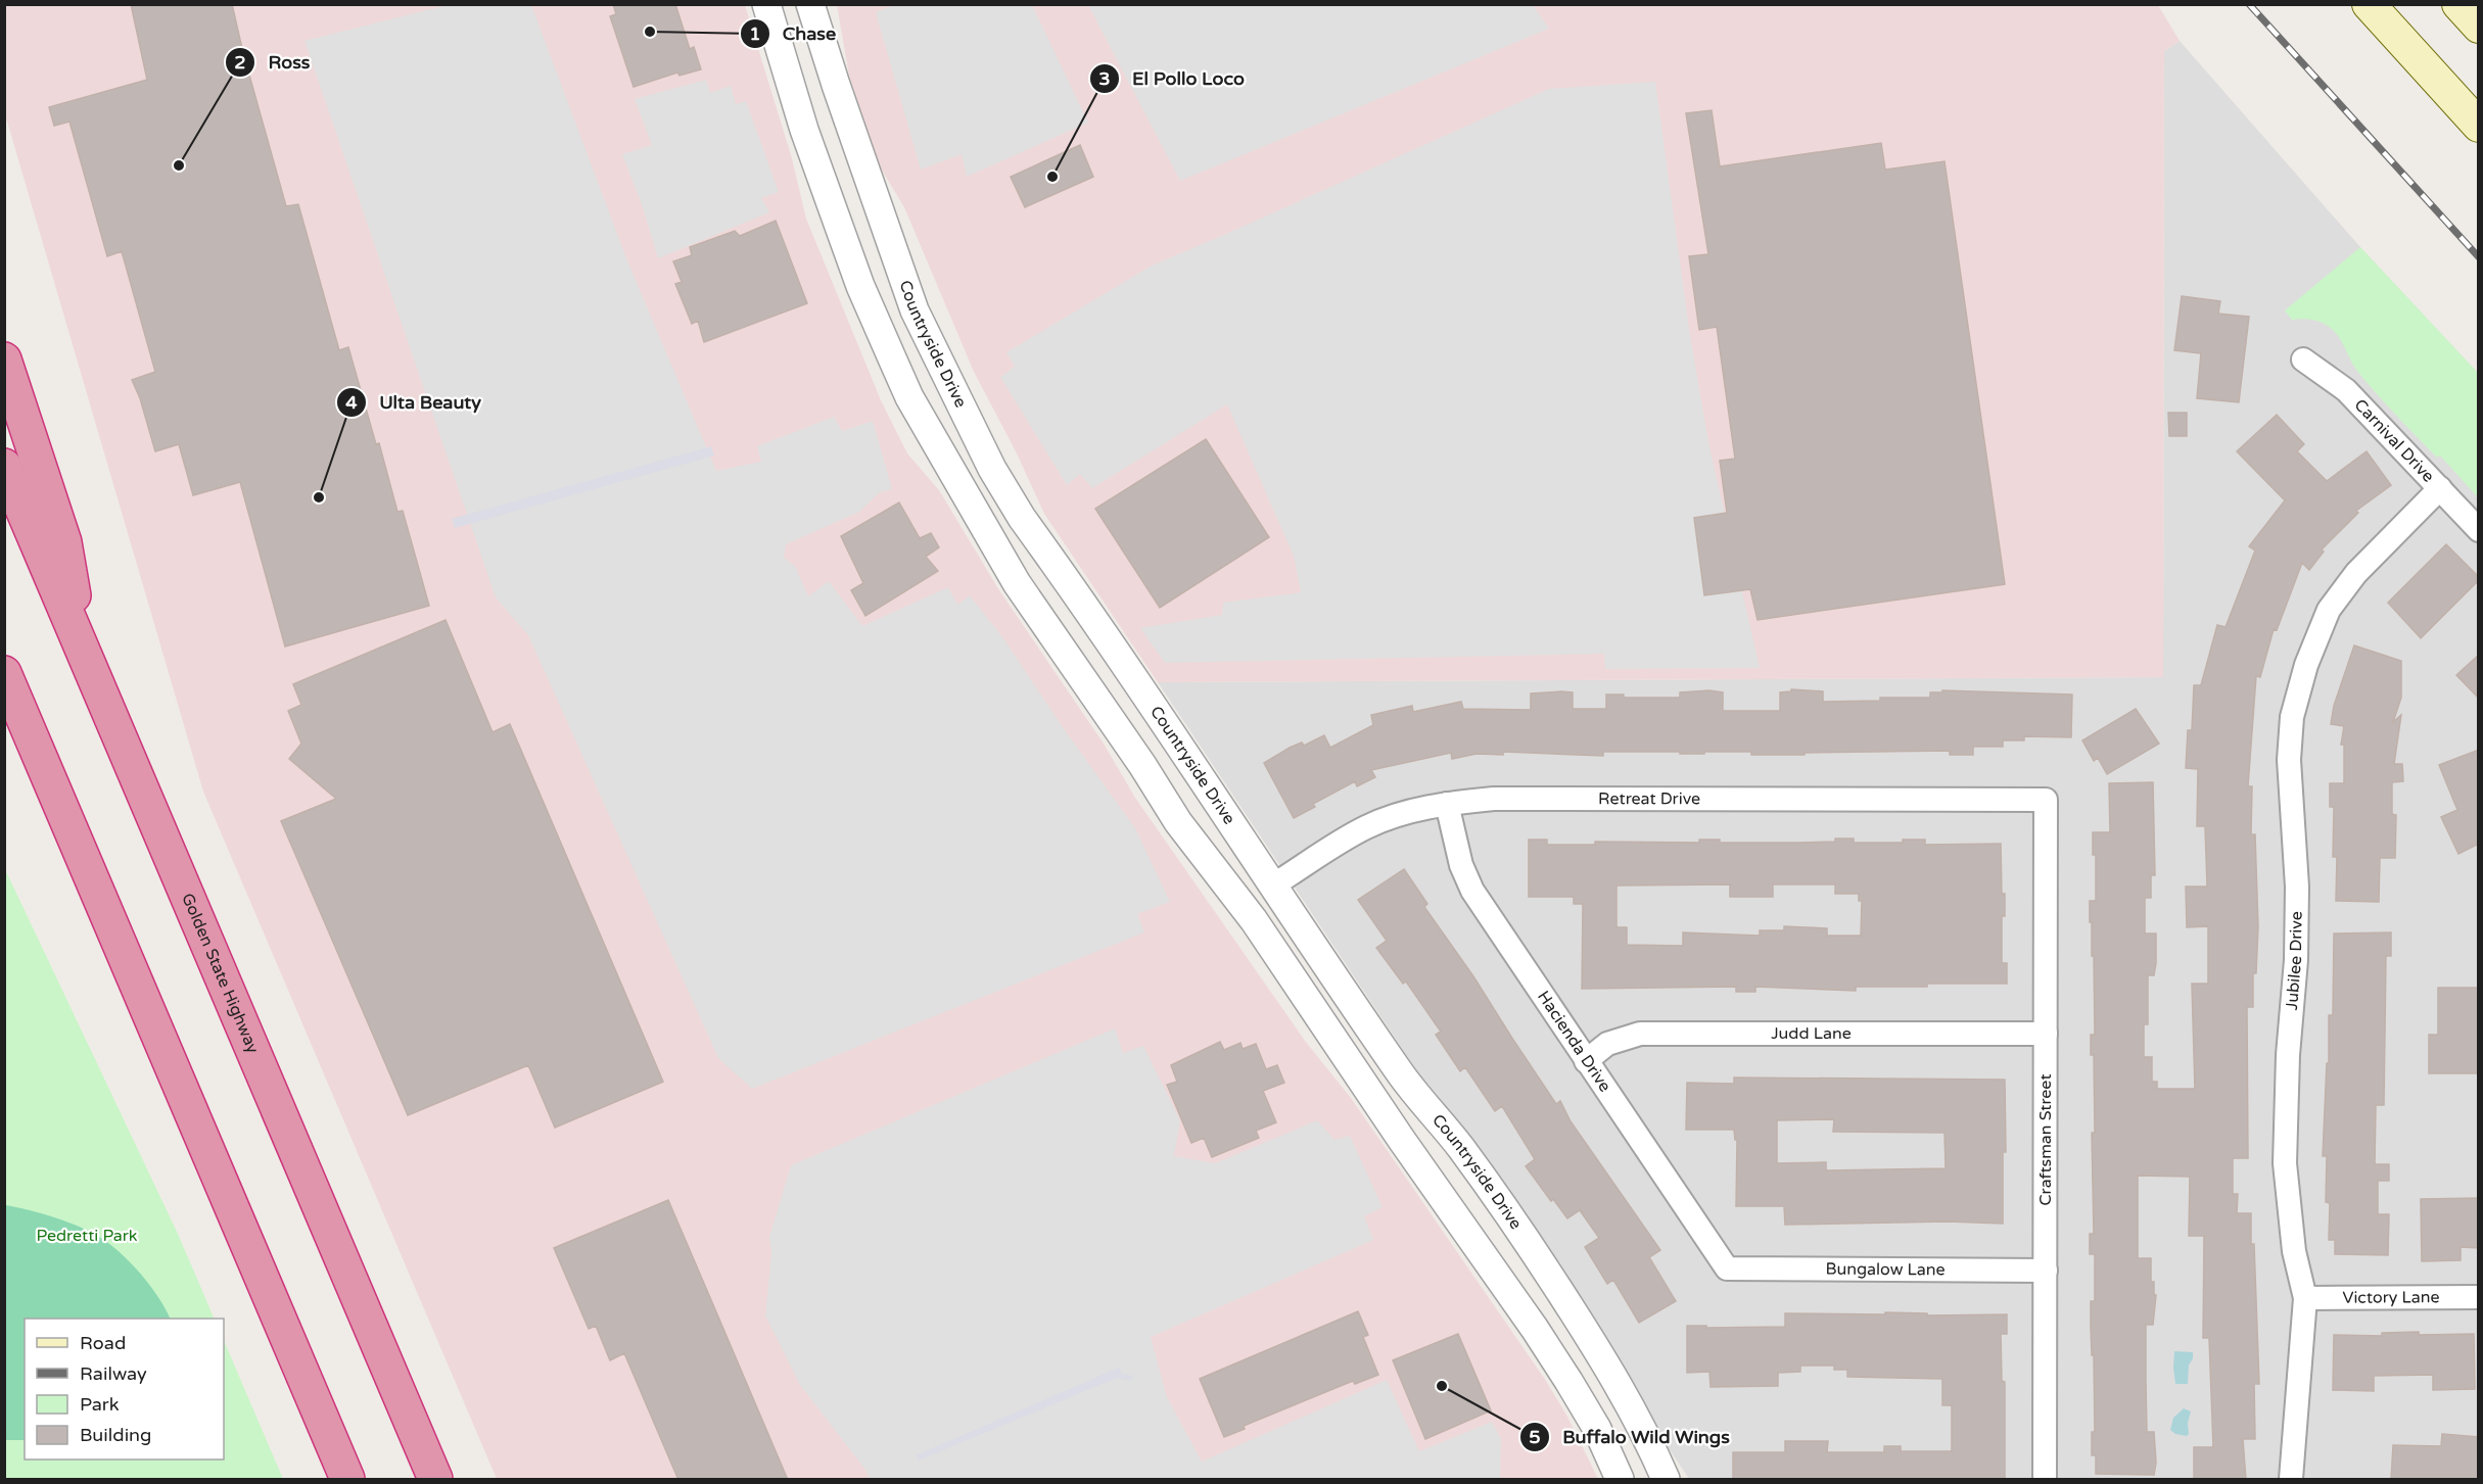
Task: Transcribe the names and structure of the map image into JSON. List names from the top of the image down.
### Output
{
  "streets": {
    "highway": ["Golden State Highway"],
    "street": [
      "Countryside Drive",
      "Carnival Drive",
      "Retreat Drive",
      "Jubilee Drive",
      "Judd Lane",
      "Hacienda Drive",
      "Craftsman Street",
      "Bungalow Lane",
      "Victory Lane"
    ]
  },
  "crossings": [
    ["Countryside Drive", "Retreat Drive"],
    ["Carnival Drive", "Jubilee Drive"],
    ["Retreat Drive", "Hacienda Drive"],
    ["Retreat Drive", "Craftsman Street"],
    ["Jubilee Drive", "Victory Lane"],
    ["Judd Lane", "Hacienda Drive"],
    ["Judd Lane", "Craftsman Street"],
    ["Hacienda Drive", "Bungalow Lane"],
    ["Craftsman Street", "Bungalow Lane"]
  ],
  "parks": ["Pedretti Park"],
  "places": [
    "Chase",
    "Ross",
    "El Pollo Loco",
    "Ulta Beauty",
    "Buffalo Wild Wings"
  ],
  "legend": [
    "Road",
    "Railway",
    "Park",
    "Building"
  ]
}
